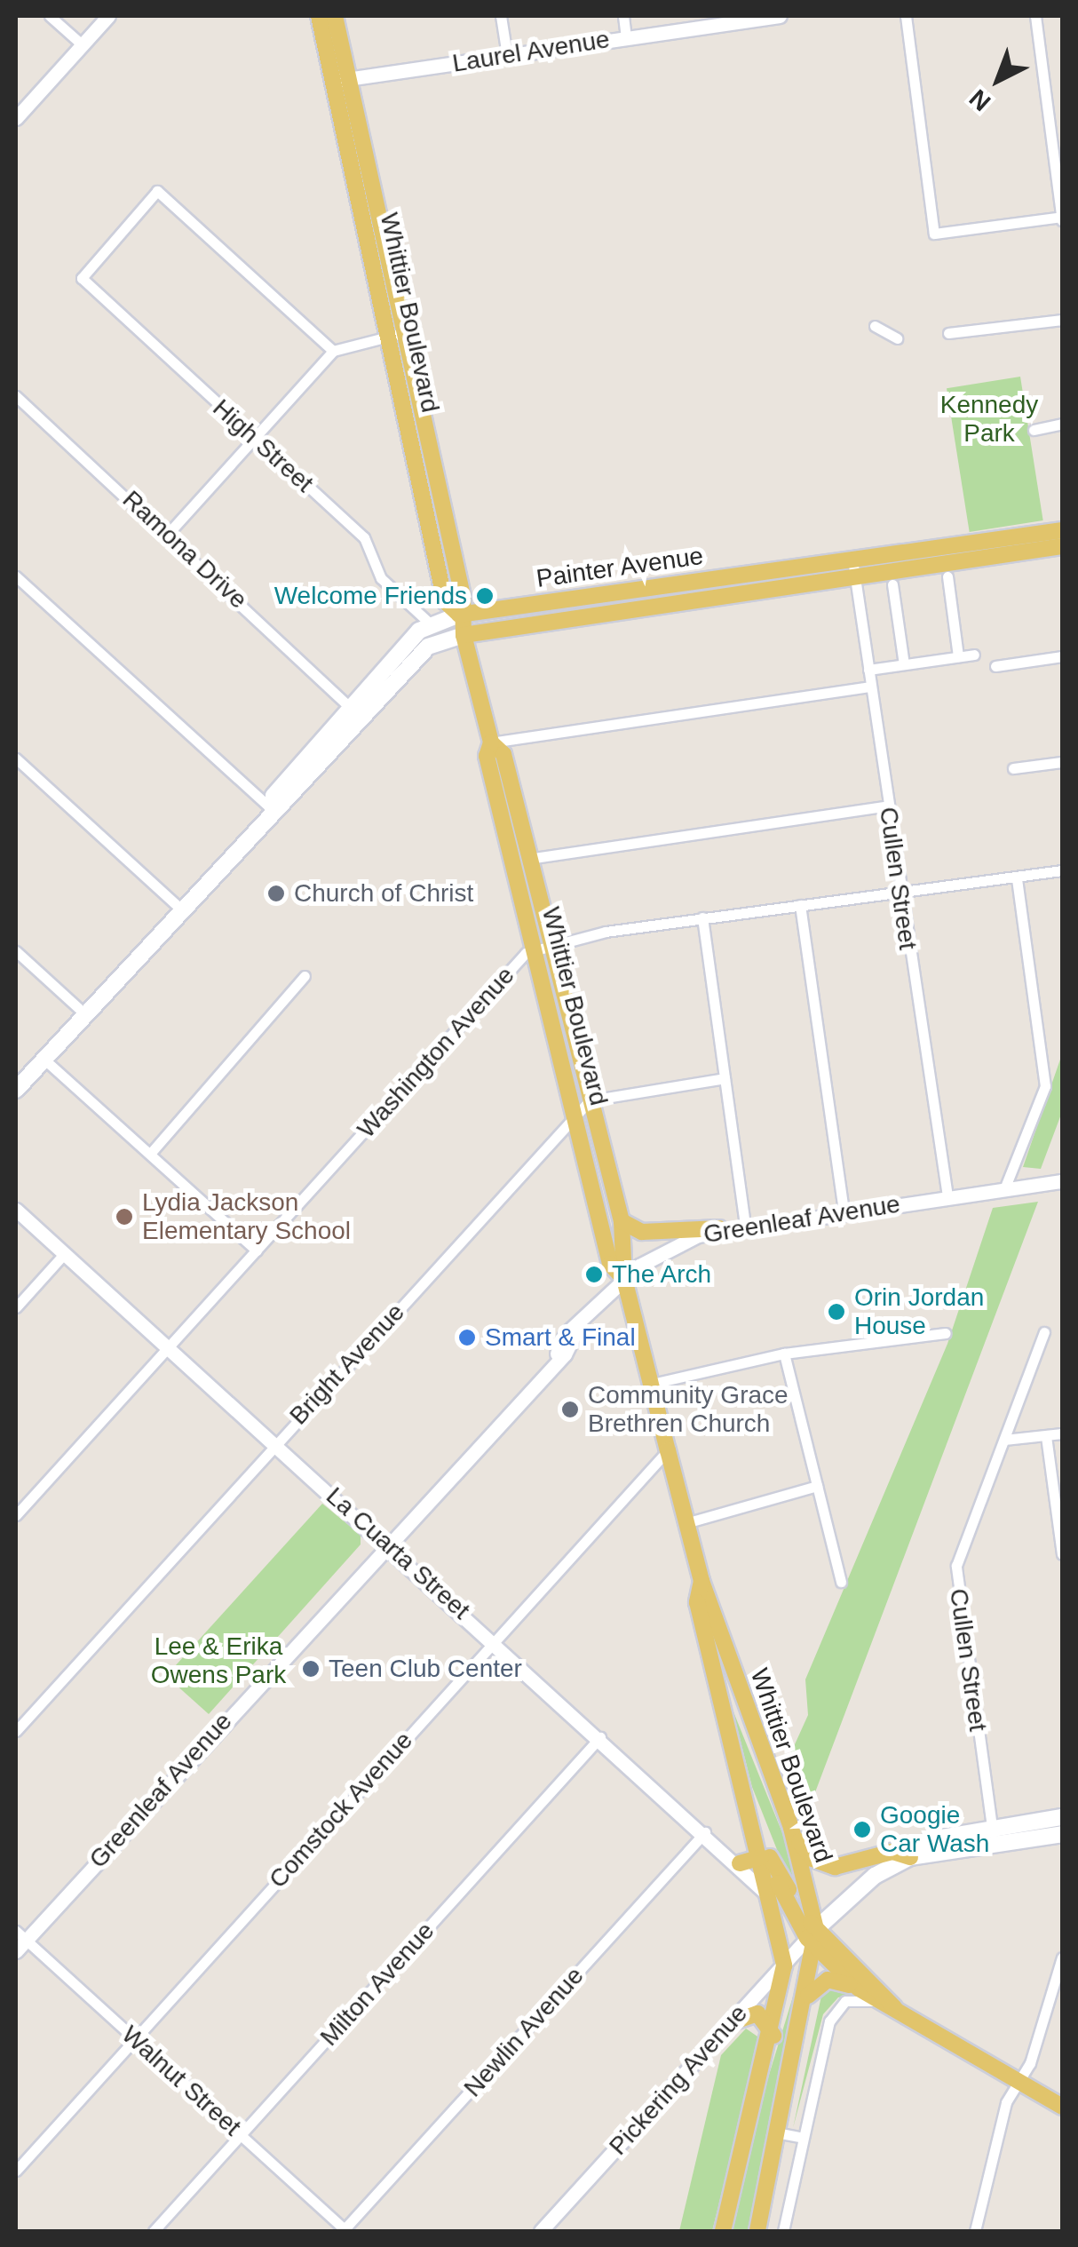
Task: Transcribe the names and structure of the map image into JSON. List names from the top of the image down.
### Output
{
  "streets": {
    "main road": ["Whittier Boulevard", "Painter Avenue"],
    "street": [
      "Laurel Avenue",
      "High Street",
      "Ramona Drive",
      "Cullen Street",
      "Washington Avenue",
      "Greenleaf Avenue",
      "Bright Avenue",
      "La Cuarta Street",
      "Comstock Avenue",
      "Milton Avenue",
      "Newlin Avenue",
      "Pickering Avenue",
      "Walnut Street"
    ]
  },
  "crossings": [
    ["Laurel Avenue", "Whittier Boulevard"],
    ["Whittier Boulevard", "Painter Avenue"],
    ["Whittier Boulevard", "Washington Avenue"],
    ["Whittier Boulevard", "Greenleaf Avenue"],
    ["Whittier Boulevard", "Bright Avenue"],
    ["Whittier Boulevard", "La Cuarta Street"],
    ["Whittier Boulevard", "Comstock Avenue"],
    ["Whittier Boulevard", "Pickering Avenue"],
    ["High Street", "Painter Avenue"],
    ["Ramona Drive", "Painter Avenue"],
    ["Painter Avenue", "Cullen Street"],
    ["Cullen Street", "Greenleaf Avenue"],
    ["Washington Avenue", "La Cuarta Street"],
    ["Greenleaf Avenue", "La Cuarta Street"],
    ["Greenleaf Avenue", "Walnut Street"],
    ["Bright Avenue", "La Cuarta Street"],
    ["La Cuarta Street", "Comstock Avenue"],
    ["La Cuarta Street", "Milton Avenue"],
    ["La Cuarta Street", "Newlin Avenue"],
    ["Comstock Avenue", "Walnut Street"],
    ["Milton Avenue", "Walnut Street"],
    ["Newlin Avenue", "Walnut Street"]
  ],
  "parks": ["Kennedy Park", "Lee & Erika Owens Park"],
  "places": [
    "Welcome Friends",
    "Church of Christ",
    "Lydia Jackson Elementary School",
    "The Arch",
    "Orin Jordan House",
    "Smart & Final",
    "Community Grace Brethren Church",
    "Teen Club Center",
    "Googie Car Wash"
  ],
  "north": "bottom left"
}
